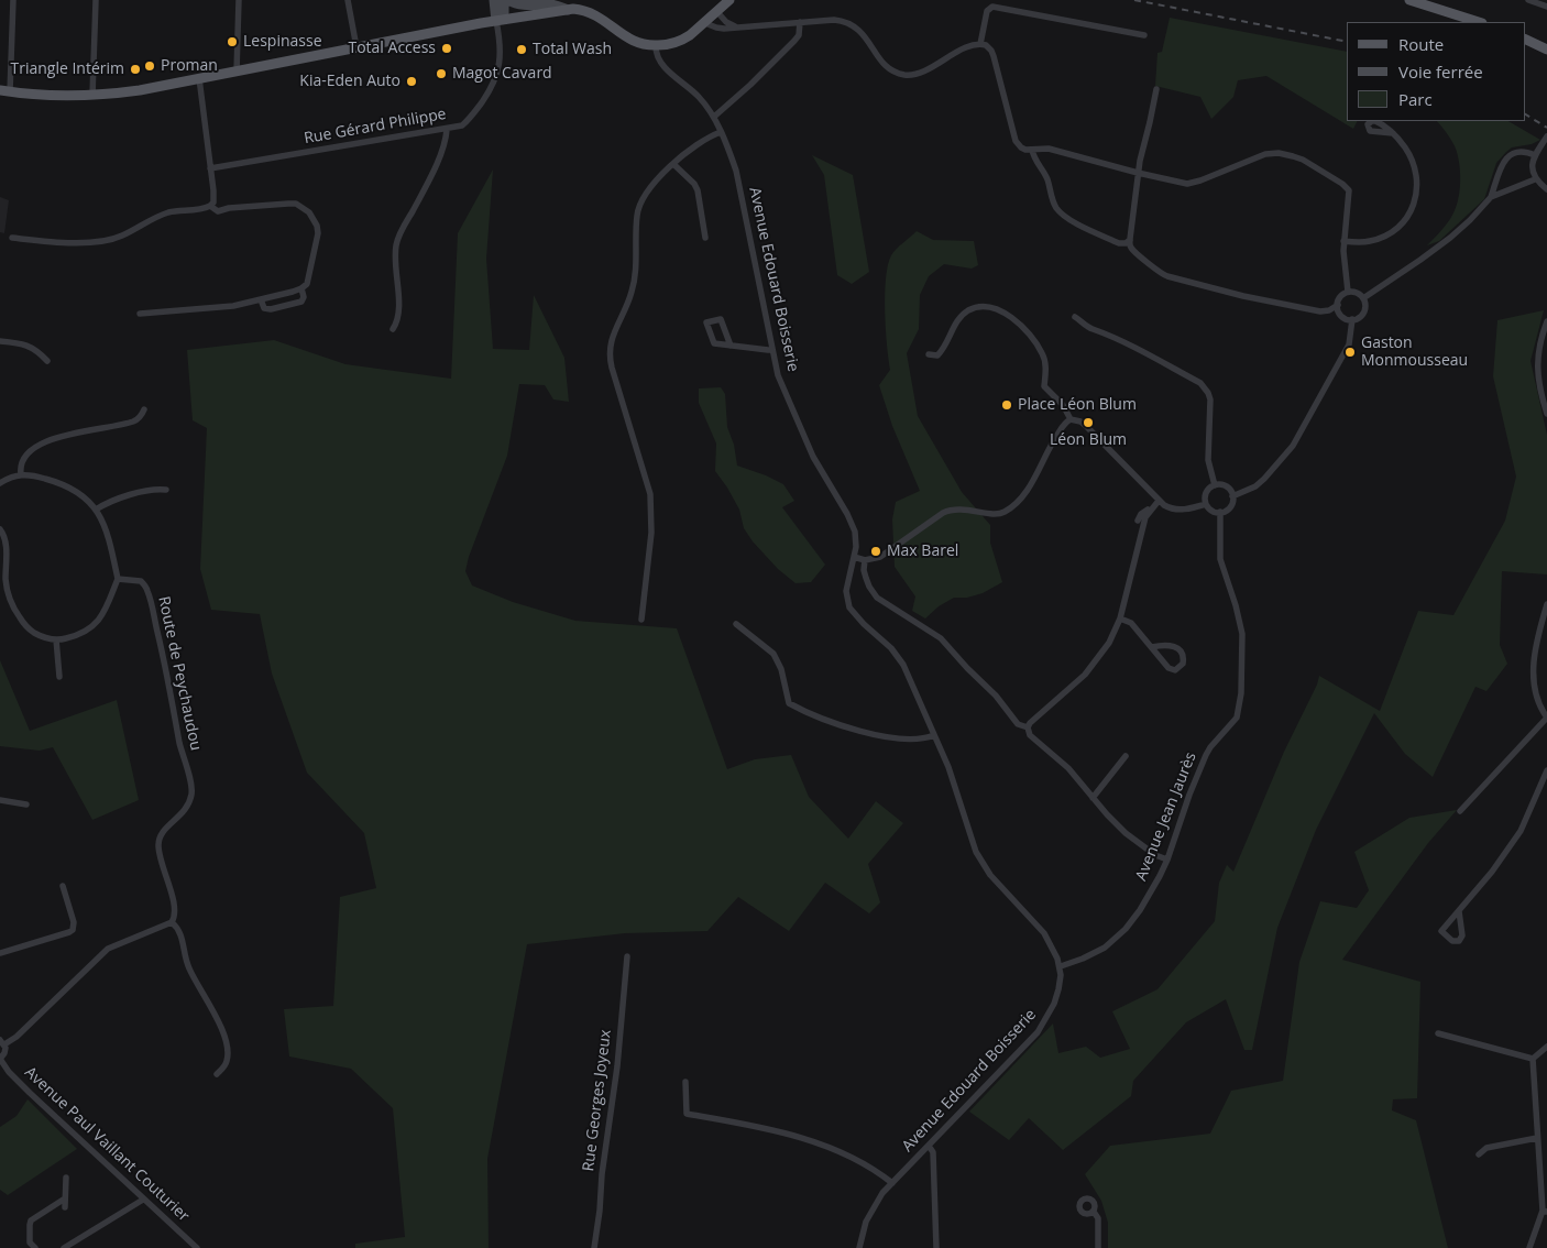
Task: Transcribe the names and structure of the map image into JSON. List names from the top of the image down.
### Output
{
  "streets": {
    "street": [
      "Rue Gérard Philippe",
      "Avenue Edouard Boisserie",
      "Route de Peychaudou",
      "Avenue Jean Jaurès",
      "Rue Georges Joyeux",
      "Avenue Paul Vaillant Couturier"
    ]
  },
  "crossings": [
    ["Avenue Edouard Boisserie", "Avenue Jean Jaurès"]
  ],
  "places": [
    "Lespinasse",
    "Total Access",
    "Total Wash",
    "Proman",
    "Triangle Intérim",
    "Magot Cavard",
    "Kia-Eden Auto",
    "Gaston Monmousseau",
    "Place Léon Blum",
    "Léon Blum",
    "Max Barel"
  ],
  "legend": ["Route", "Voie ferrée", "Parc"]
}
